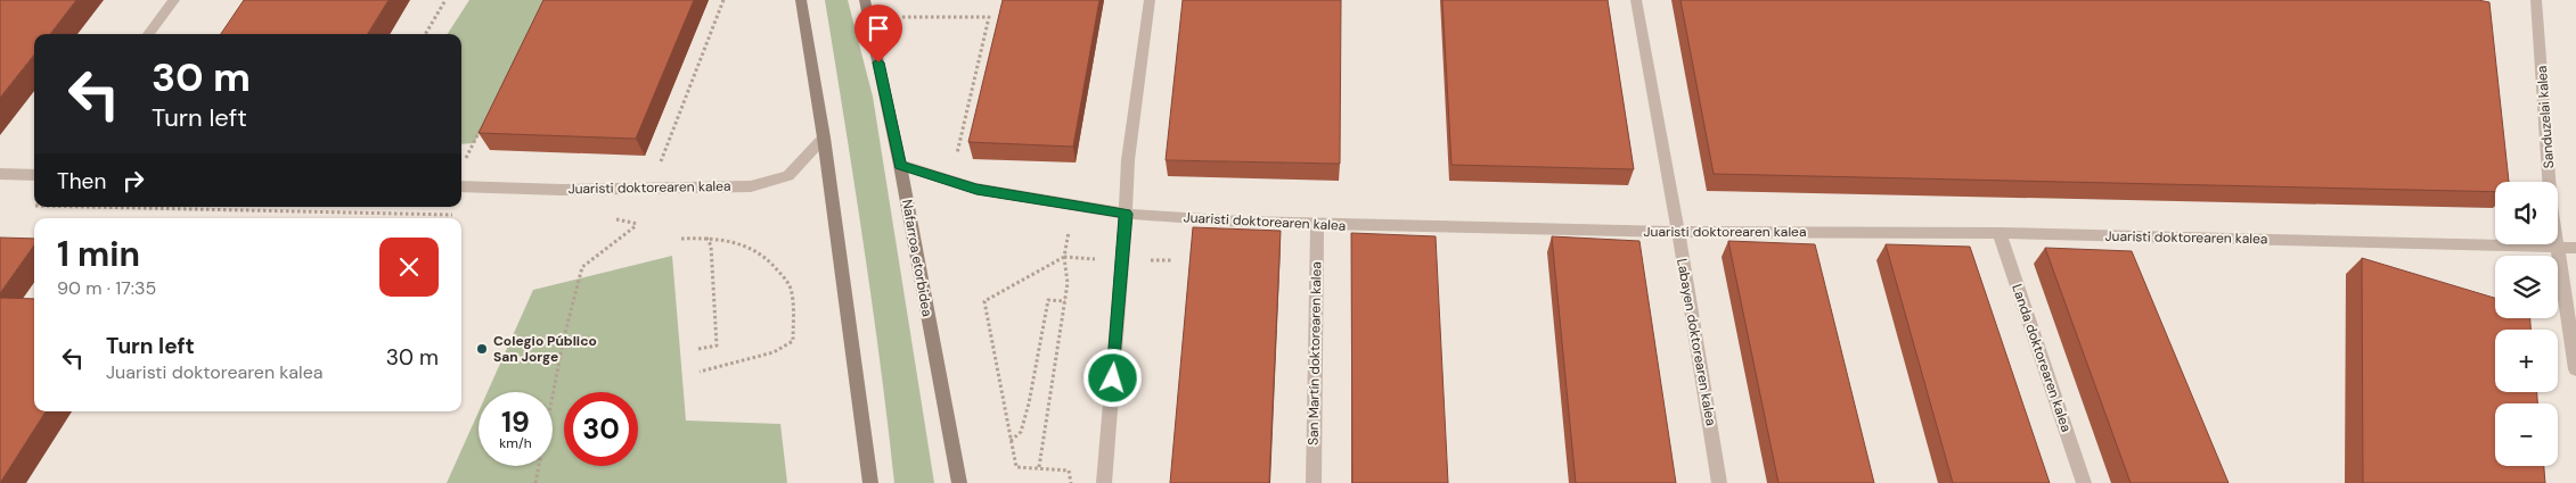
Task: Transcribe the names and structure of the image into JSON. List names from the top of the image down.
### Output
{
  "streets": {
    "main road": ["Nafarroa etorbidea"],
    "street": [
      "Sanduzelai kalea",
      "Juaristi doktorearen kalea",
      "Labayen doktorearen kalea",
      "San Martín doktorearen kalea",
      "Landa doktorearen kalea"
    ]
  },
  "crossings": [
    ["Sanduzelai kalea", "Juaristi doktorearen kalea"],
    ["Juaristi doktorearen kalea", "Nafarroa etorbidea"],
    ["Juaristi doktorearen kalea", "Labayen doktorearen kalea"],
    ["Juaristi doktorearen kalea", "San Martín doktorearen kalea"],
    ["Juaristi doktorearen kalea", "Landa doktorearen kalea"]
  ],
  "places": ["Colegio Público San Jorge"],
  "page": {
    "turn": ["30 m", "Turn left"],
    "then": "Then",
    "map_buttons": ["+", "−"],
    "heading": ["1 min", "90 m · 17:35"],
    "list": [
      {
        "name": "Turn left",
        "note": "Juaristi doktorearen kalea",
        "value": "30 m"
      }
    ],
    "speed": "19 km/h",
    "limit": "30"
  }
}
